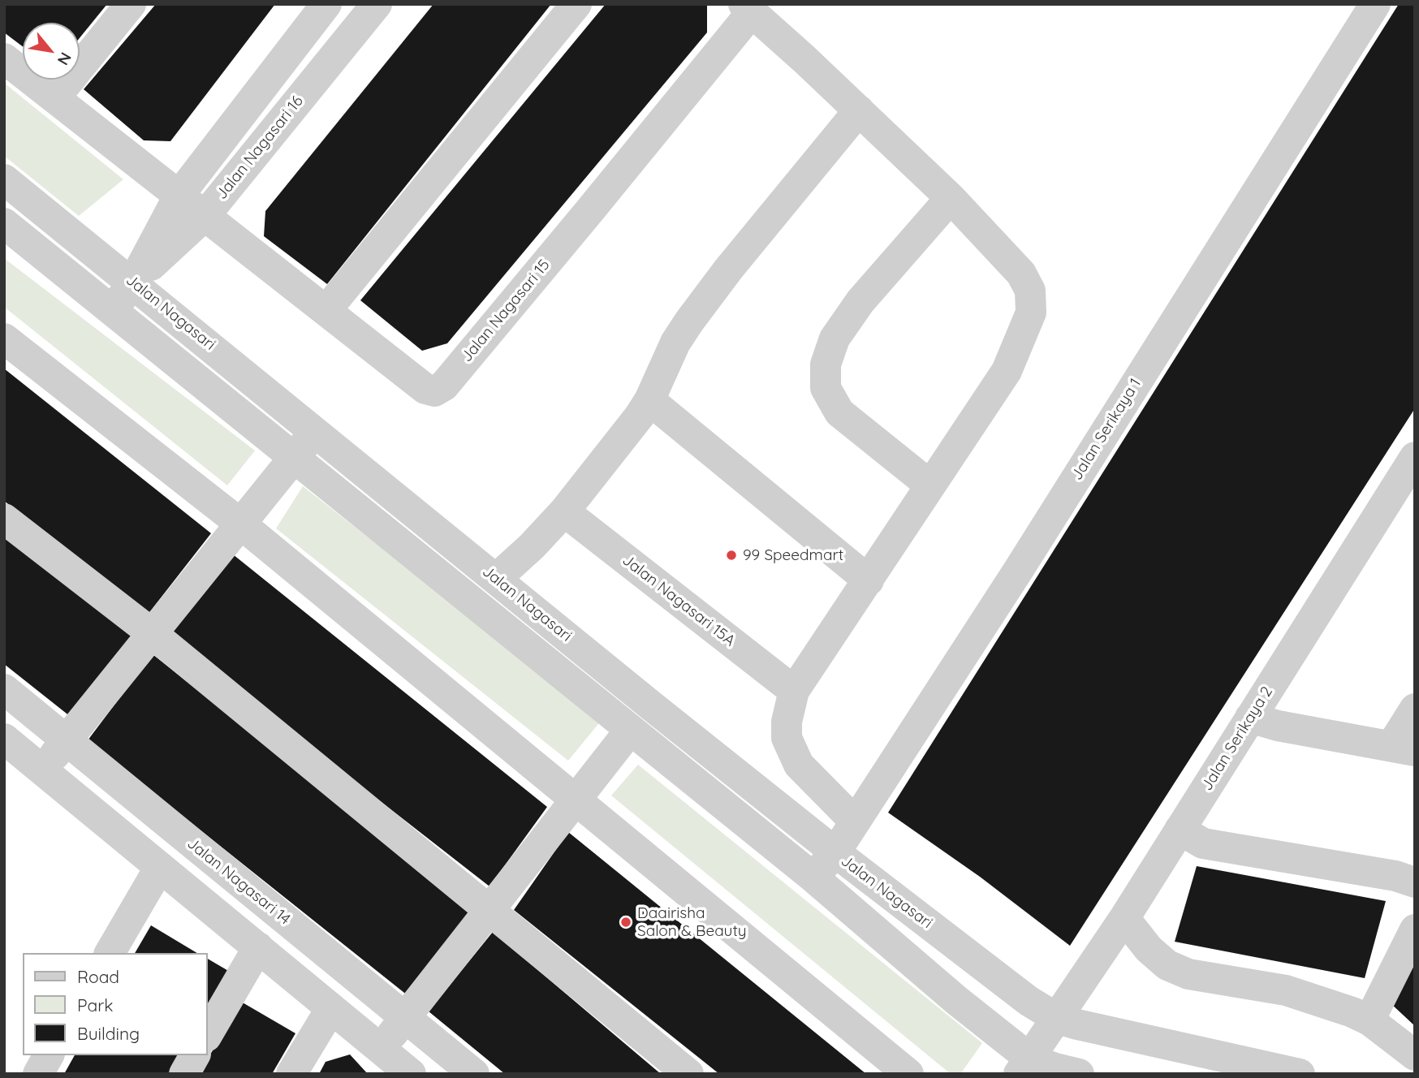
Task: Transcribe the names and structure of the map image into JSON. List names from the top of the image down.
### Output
{
  "streets": {
    "street": [
      "Jalan Nagasari 16",
      "Jalan Nagasari 15",
      "Jalan Nagasari",
      "Jalan Serikaya 1",
      "Jalan Nagasari 15A",
      "Jalan Serikaya 2",
      "Jalan Nagasari 14"
    ]
  },
  "crossings": [
    ["Jalan Nagasari 16", "Jalan Nagasari 15"],
    ["Jalan Nagasari 16", "Jalan Nagasari"],
    ["Jalan Nagasari", "Jalan Serikaya 1"],
    ["Jalan Nagasari", "Jalan Serikaya 2"]
  ],
  "places": ["99 Speedmart", "Daairisha Salon & Beauty"],
  "legend": ["Road", "Park", "Building"],
  "north": "bottom right"
}
